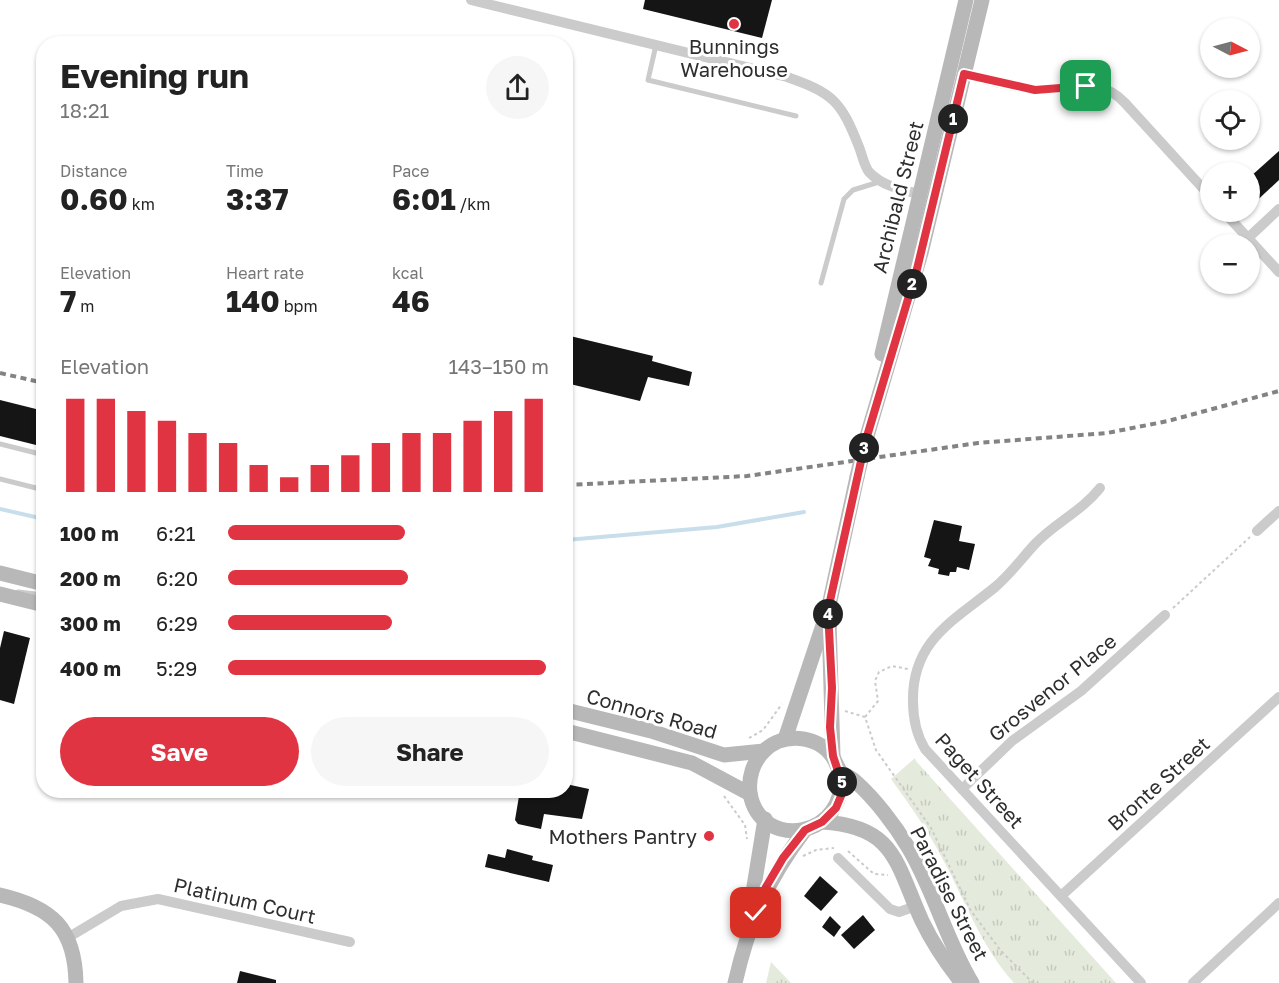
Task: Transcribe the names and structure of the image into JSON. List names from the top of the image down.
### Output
{
  "streets": {
    "street": [
      "Archibald Street",
      "Grosvenor Place",
      "Connors Road",
      "Paget Street",
      "Bronte Street",
      "Paradise Street",
      "Platinum Court"
    ]
  },
  "crossings": [
    ["Archibald Street", "Connors Road"],
    ["Archibald Street", "Paradise Street"],
    ["Grosvenor Place", "Paget Street"],
    ["Connors Road", "Paradise Street"],
    ["Paget Street", "Bronte Street"]
  ],
  "places": ["Bunnings Warehouse", "Mothers Pantry"],
  "north": "right",
  "page": {
    "map_buttons": ["+", "−"],
    "heading": ["Evening run", "18:21"],
    "pins": [
      "1",
      "2",
      "3",
      "4",
      "5"
    ],
    "stats": [
      ["Distance", "0.60 km"],
      ["Time", "3:37"],
      ["Pace", "6:01 /km"],
      ["Elevation", "7 m"],
      ["Heart rate", "140 bpm"],
      ["kcal", "46"]
    ],
    "chart": ["Elevation", "143–150 m"],
    "list": [
      {
        "name": "100 m",
        "note": "6:21"
      },
      {
        "name": "200 m",
        "note": "6:20"
      },
      {
        "name": "300 m",
        "note": "6:29"
      },
      {
        "name": "400 m",
        "note": "5:29"
      }
    ],
    "buttons": ["Save", "Share"]
  }
}
